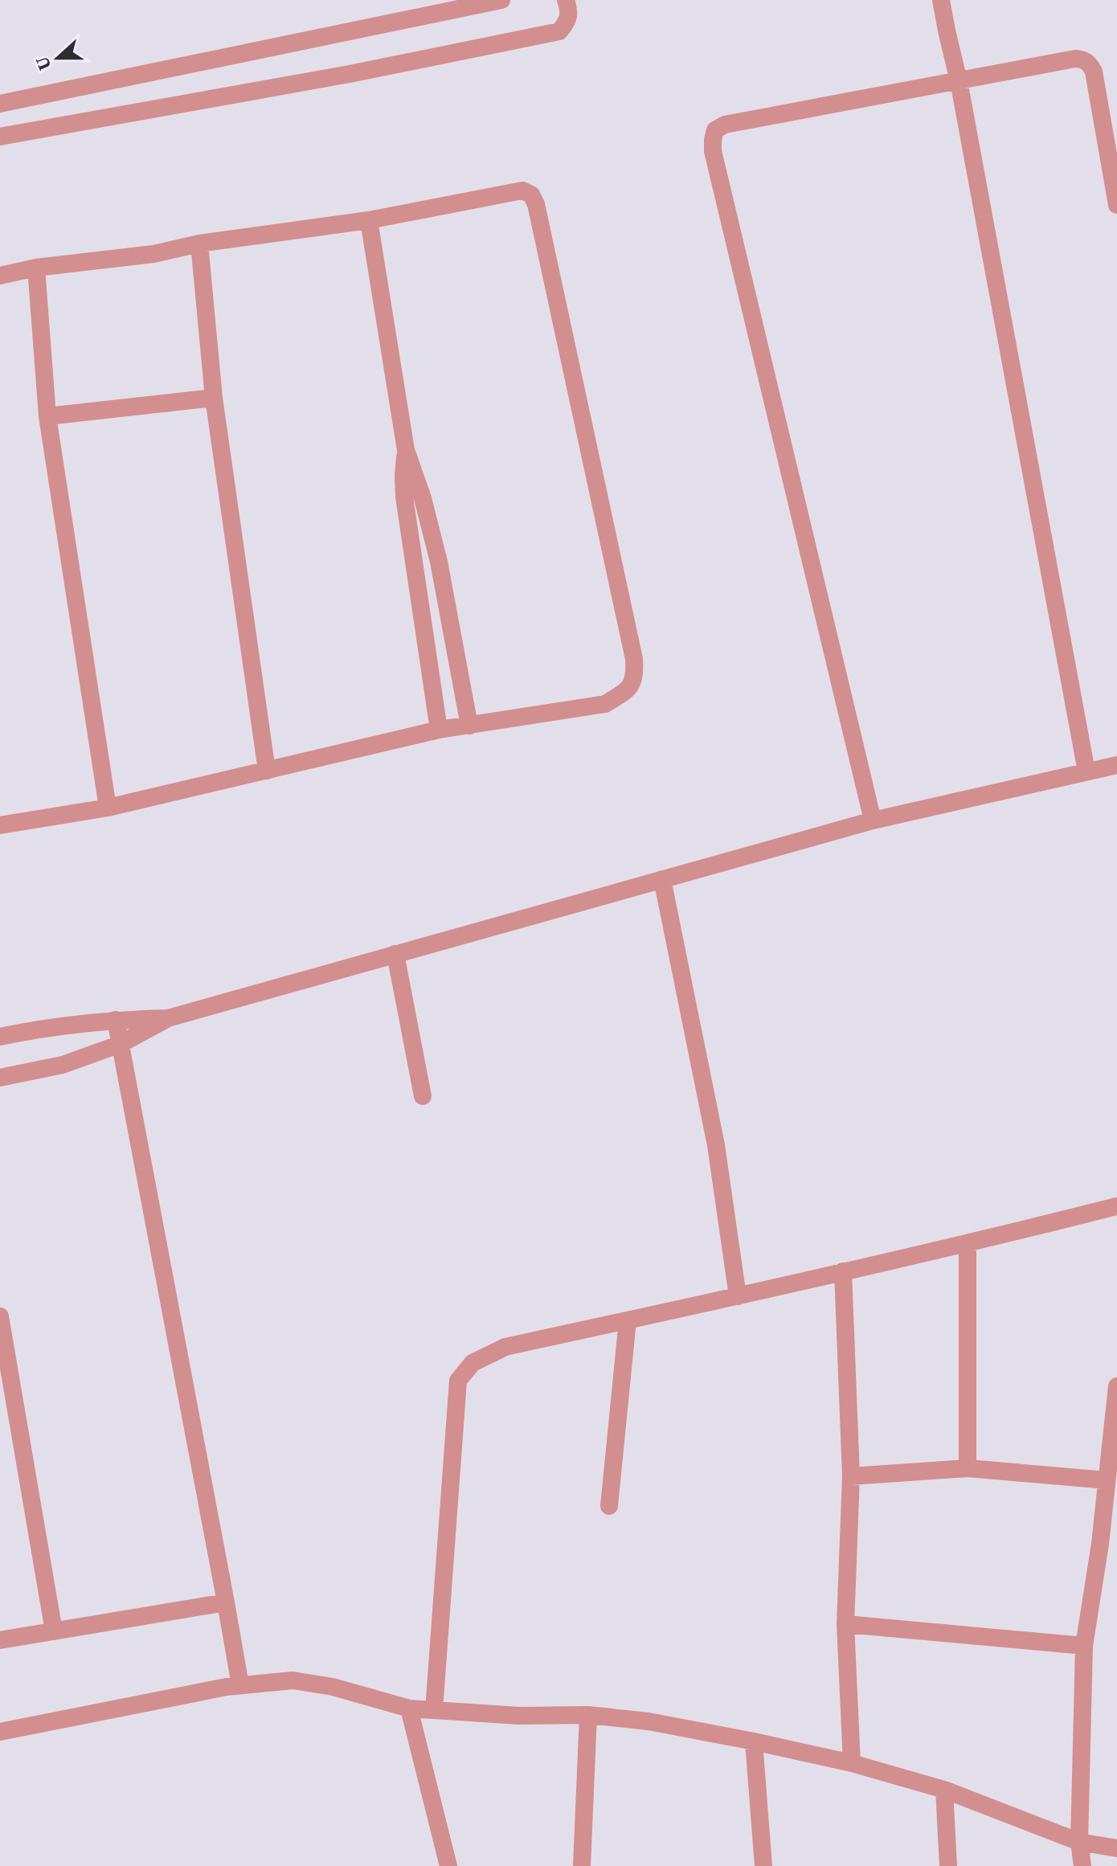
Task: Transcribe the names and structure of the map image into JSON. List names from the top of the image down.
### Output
{
  "north": "left"
}
